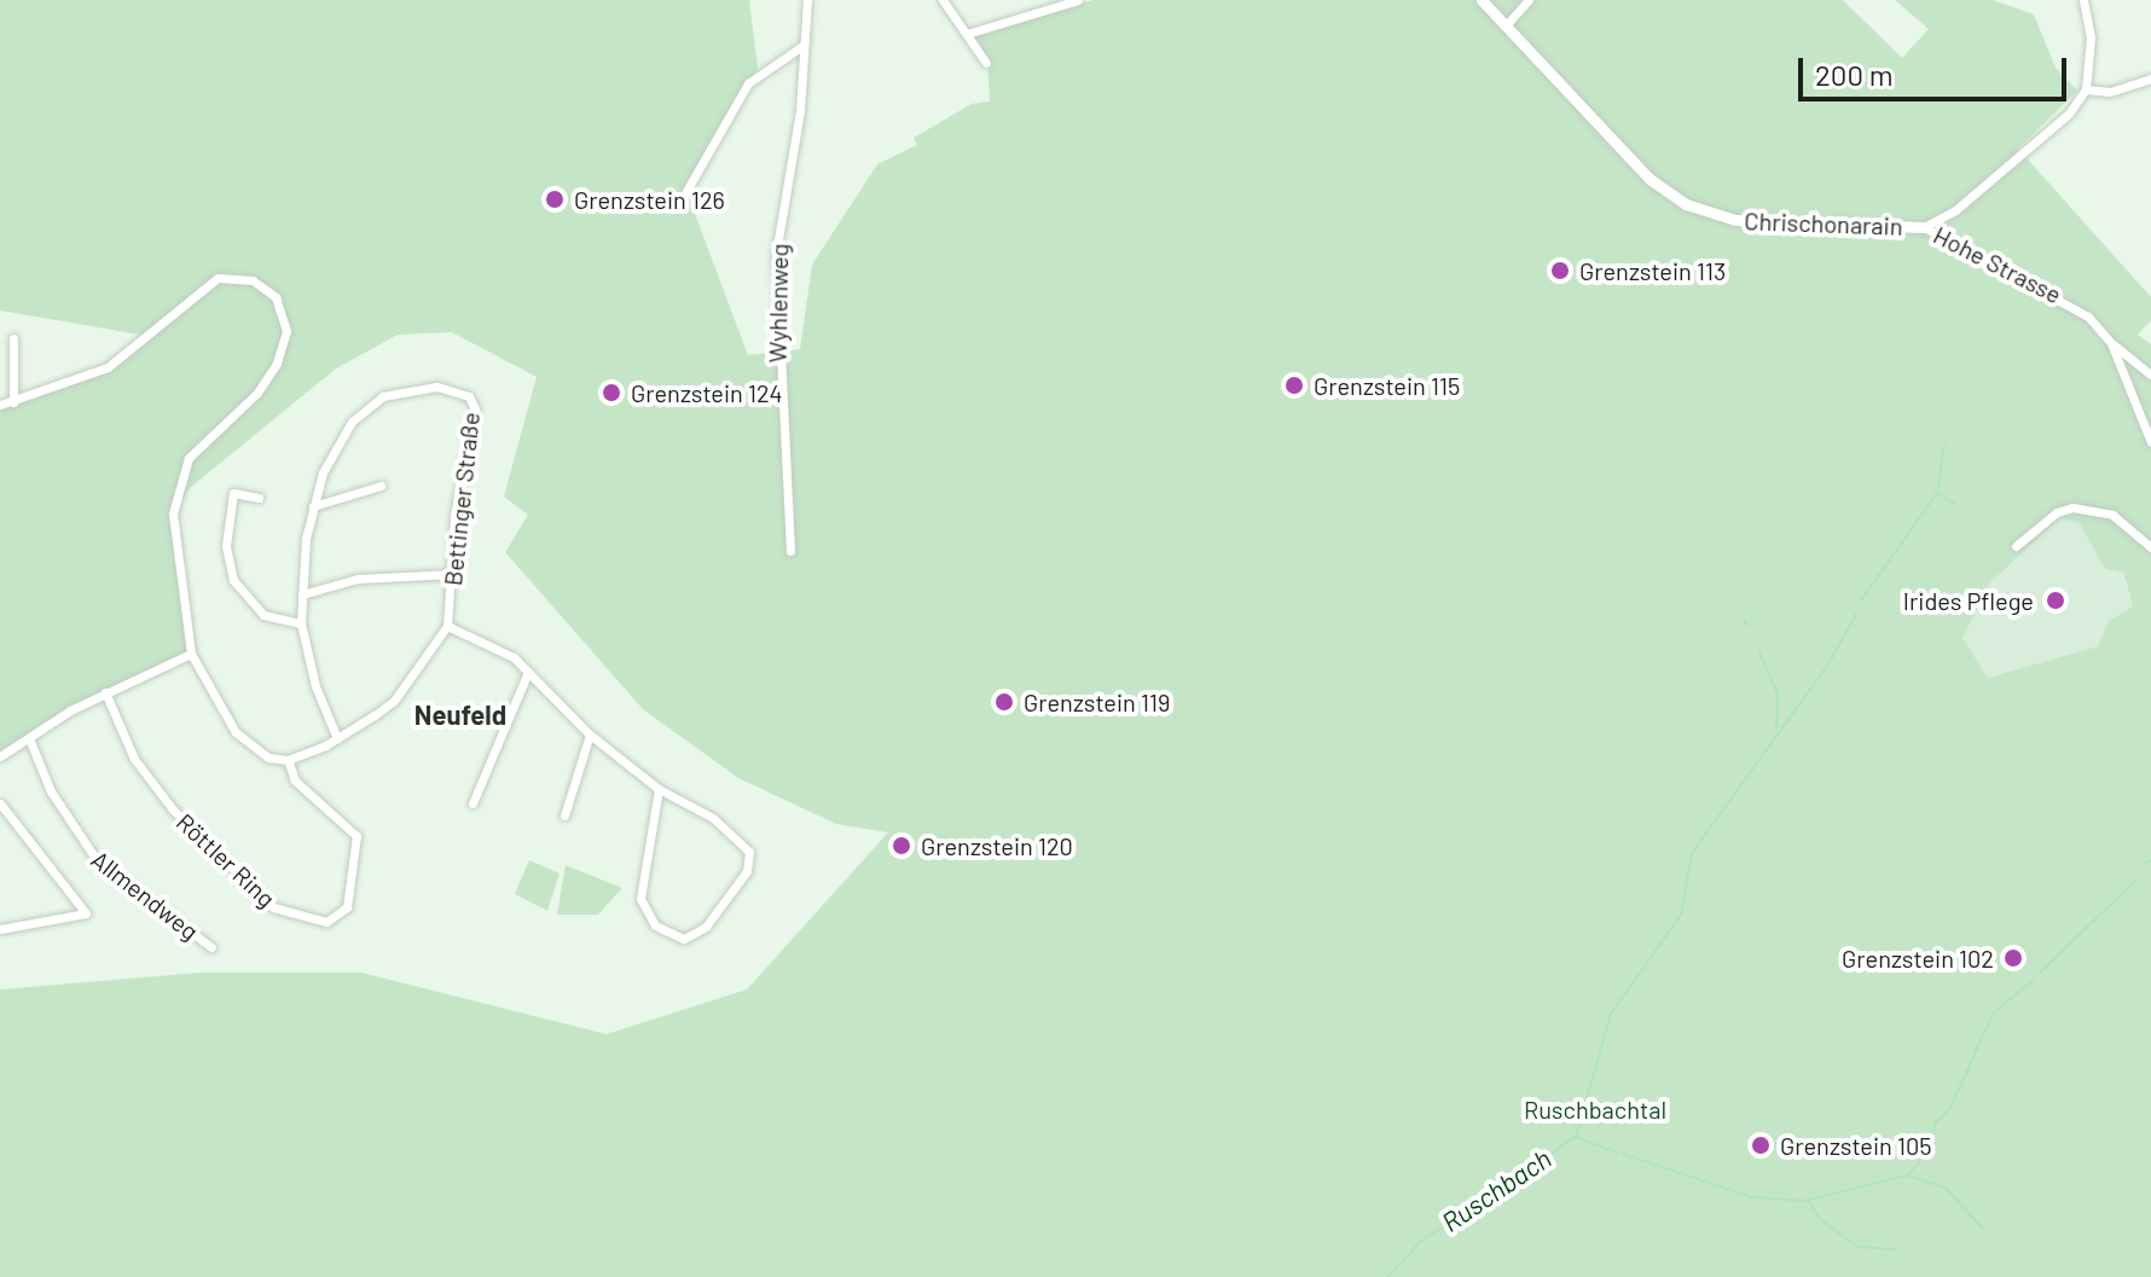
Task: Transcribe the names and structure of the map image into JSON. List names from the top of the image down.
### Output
{
  "streets": {
    "street": [
      "Chrischonarain",
      "Hohe Strasse",
      "Wyhlenweg",
      "Bettinger Straße",
      "Röttler Ring",
      "Allmendweg"
    ]
  },
  "crossings": [
    ["Chrischonarain", "Hohe Strasse"],
    ["Bettinger Straße", "Röttler Ring"]
  ],
  "districts": ["Neufeld"],
  "water": ["Ruschbach"],
  "parks": ["Ruschbachtal"],
  "places": [
    "Grenzstein 126",
    "Grenzstein 113",
    "Grenzstein 115",
    "Grenzstein 124",
    "Irides Pflege",
    "Grenzstein 119",
    "Grenzstein 120",
    "Grenzstein 102",
    "Grenzstein 105"
  ],
  "scale_bar": "200 m"
}
